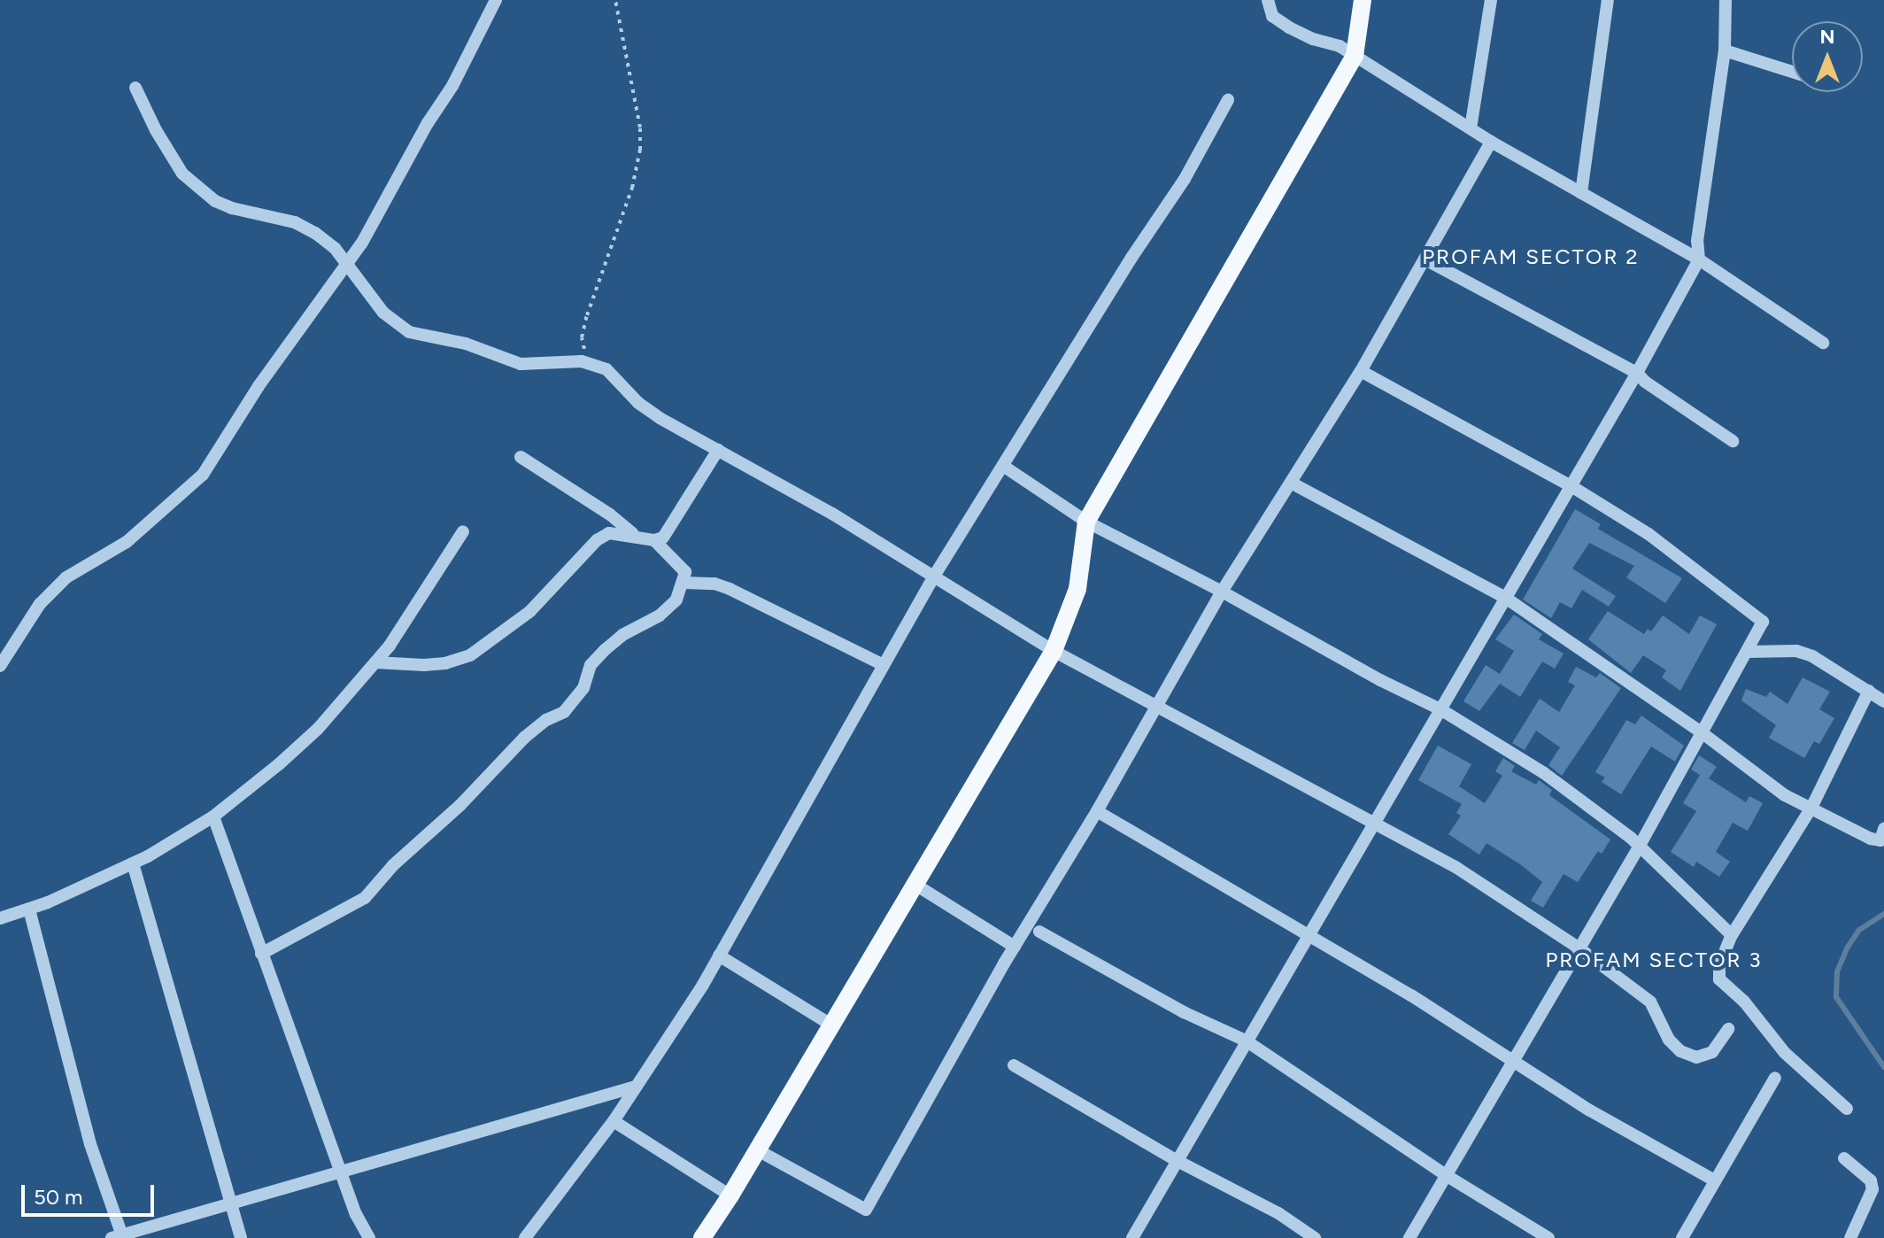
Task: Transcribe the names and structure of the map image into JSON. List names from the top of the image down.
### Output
{
  "districts": ["PROFAM SECTOR 2", "PROFAM SECTOR 3"],
  "scale_bar": "50 m",
  "north": "top"
}
